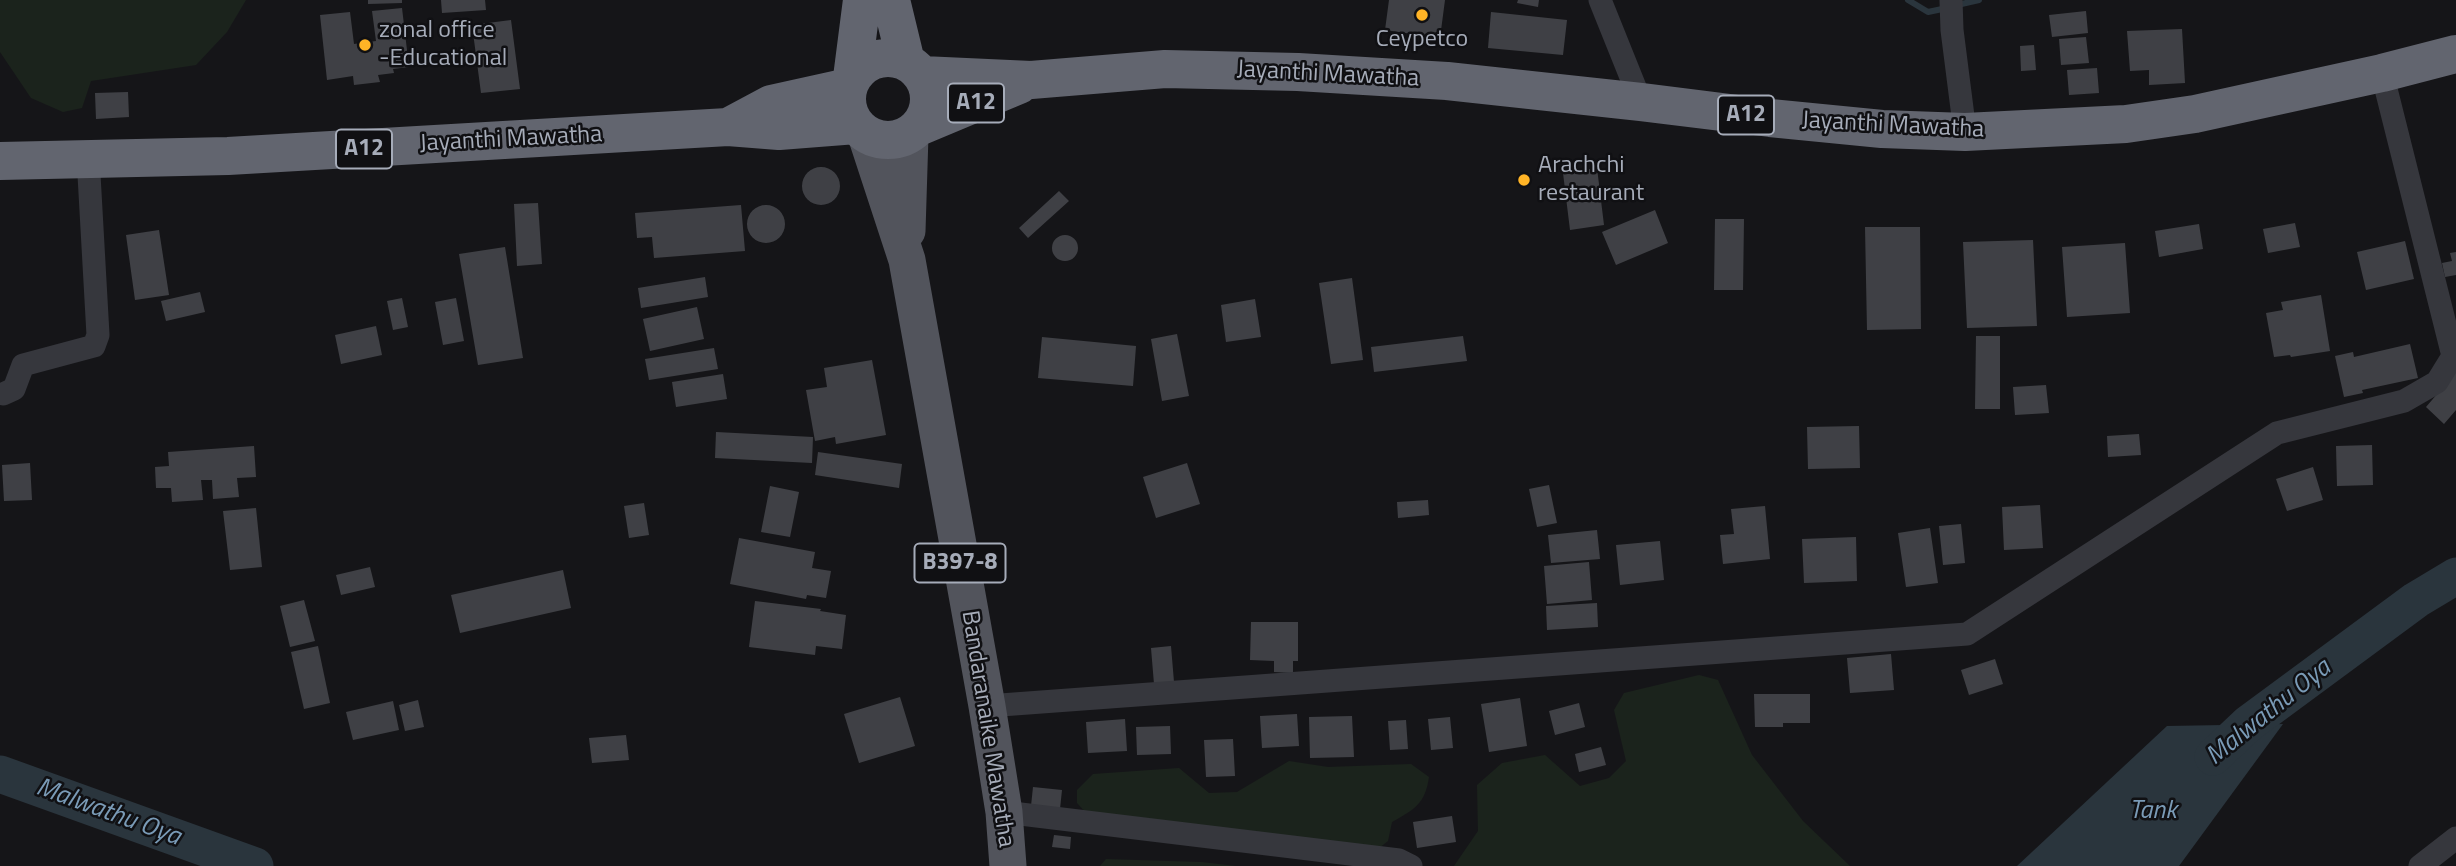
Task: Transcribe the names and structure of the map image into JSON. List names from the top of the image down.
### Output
{
  "streets": {
    "highway": ["Jayanthi Mawatha", "A12"],
    "main road": ["B397-8", "Bandaranaike Mawatha"]
  },
  "crossings": [
    ["Jayanthi Mawatha", "Bandaranaike Mawatha"]
  ],
  "water": ["Malwathu Oya", "Tank"],
  "places": ["Ceypetco", "zonal office -Educational", "Arachchi restaurant"]
}
